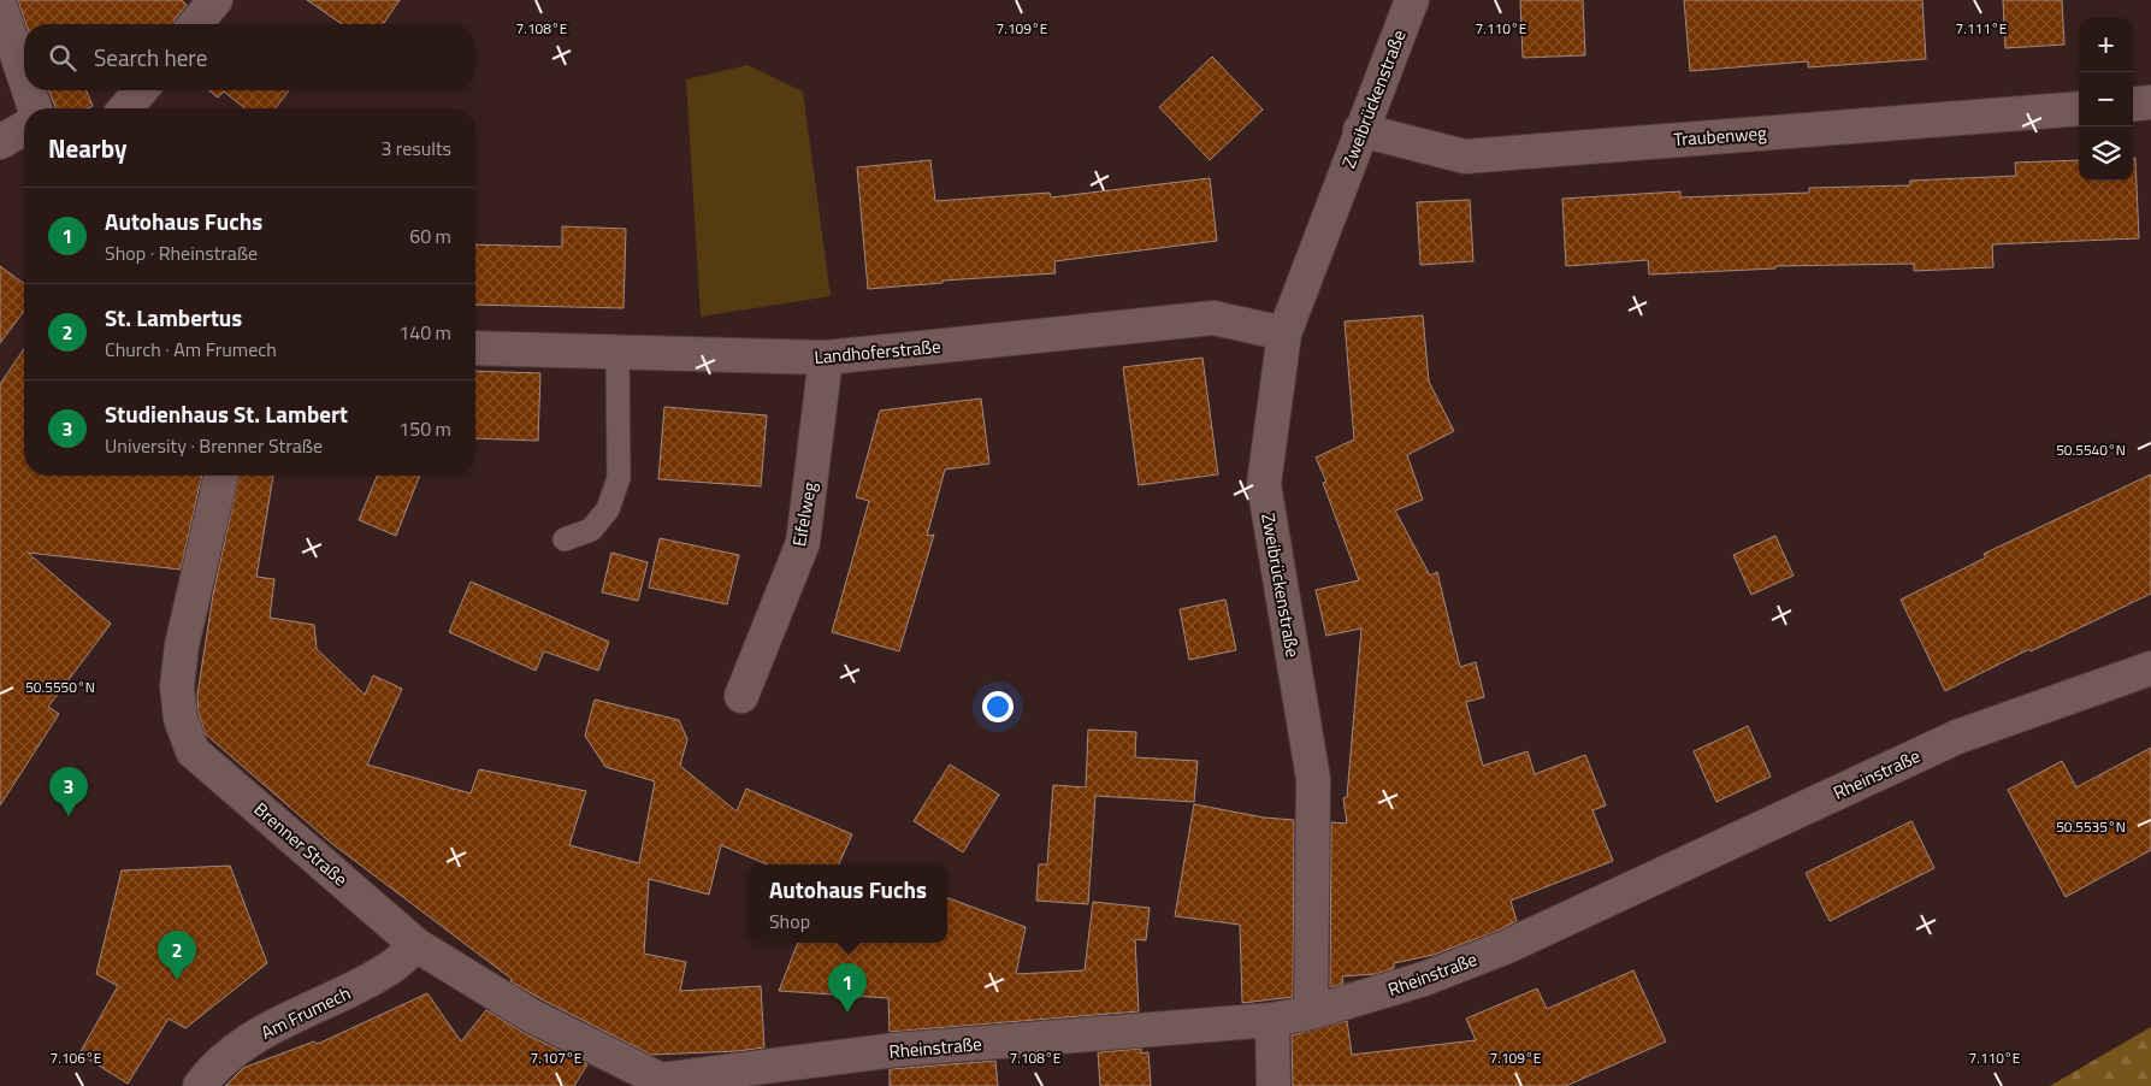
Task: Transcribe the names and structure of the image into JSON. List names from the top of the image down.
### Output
{
  "streets": {
    "street": [
      "Zweibrückenstraße",
      "Traubenweg",
      "Landhoferstraße",
      "Eifelweg",
      "Rheinstraße",
      "Brenner Straße",
      "Am Frumech"
    ]
  },
  "crossings": [
    ["Zweibrückenstraße", "Traubenweg"],
    ["Zweibrückenstraße", "Landhoferstraße"],
    ["Zweibrückenstraße", "Rheinstraße"],
    ["Landhoferstraße", "Eifelweg"],
    ["Rheinstraße", "Brenner Straße"],
    ["Brenner Straße", "Am Frumech"]
  ],
  "page": {
    "map_buttons": ["+", "−"],
    "search": "Search here",
    "heading": ["Nearby", "3 results"],
    "list": [
      {
        "mark": "1",
        "name": "Autohaus Fuchs",
        "note": "Shop · Rheinstraße",
        "value": "60 m"
      },
      {
        "mark": "2",
        "name": "St. Lambertus",
        "note": "Church · Am Frumech",
        "value": "140 m"
      },
      {
        "mark": "3",
        "name": "Studienhaus St. Lambert",
        "note": "University · Brenner Straße",
        "value": "150 m"
      }
    ],
    "pins": ["3", "2", "1"],
    "popup": ["Autohaus Fuchs", "Shop"]
  },
  "coordinates": [
    "7.108°E",
    "7.109°E",
    "7.110°E",
    "7.111°E",
    "50.5540°N",
    "50.5550°N",
    "50.5535°N",
    "7.106°E",
    "7.107°E"
  ]
}
